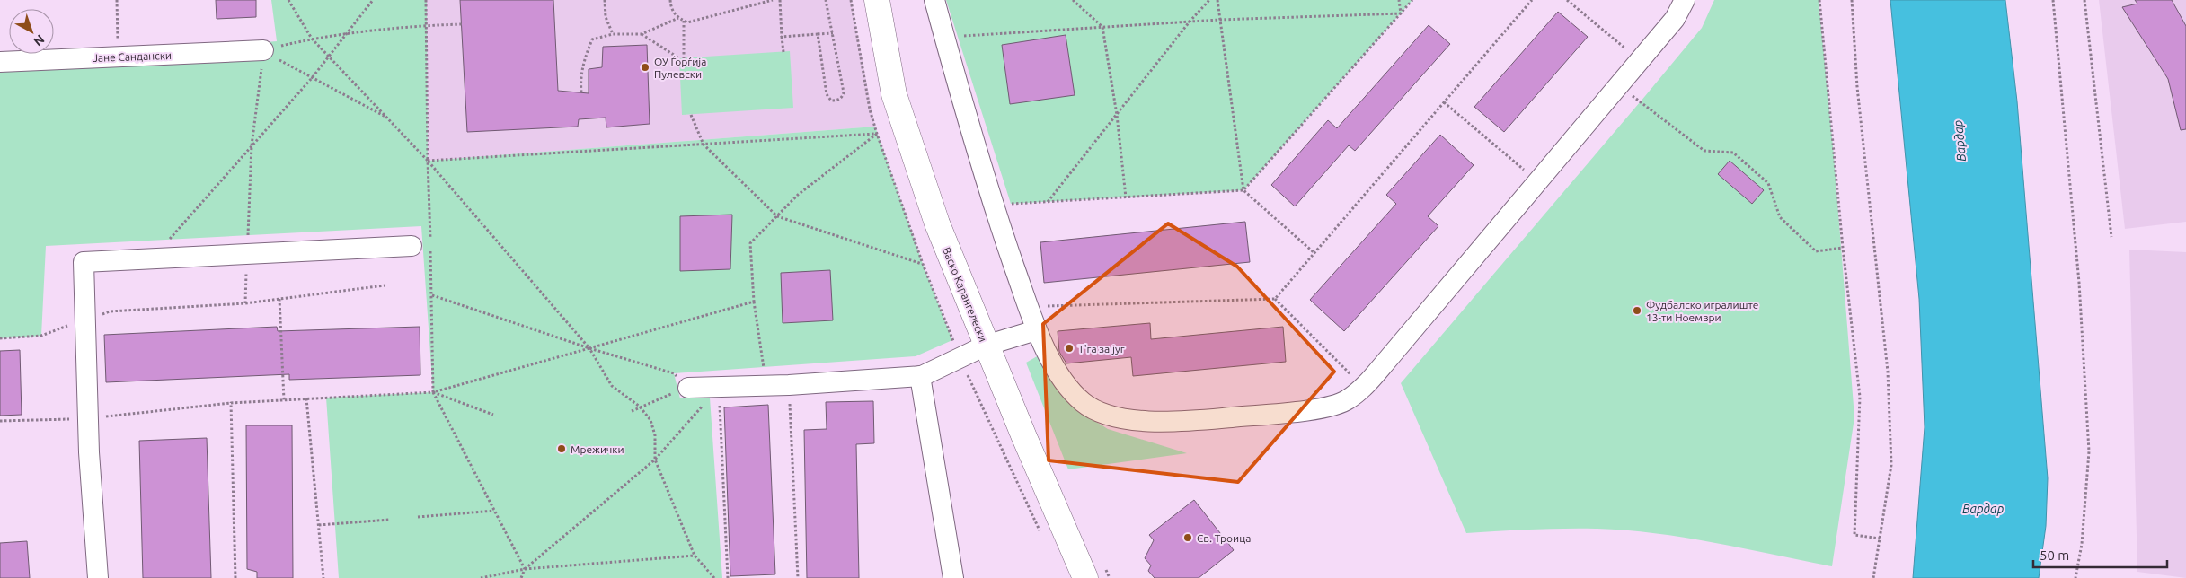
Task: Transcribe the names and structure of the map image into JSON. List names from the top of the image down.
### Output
{
  "streets": {
    "street": ["Јане Сандански", "Васко Карангелески"]
  },
  "water": ["Вардар"],
  "places": [
    "ОУ Ѓорѓија Пулевски",
    "Фудбалско игралиште 13-ти Ноември",
    "Т'га за југ",
    "Мрежички",
    "Св. Троица"
  ],
  "scale_bar": "50 m",
  "north": "bottom right"
}
